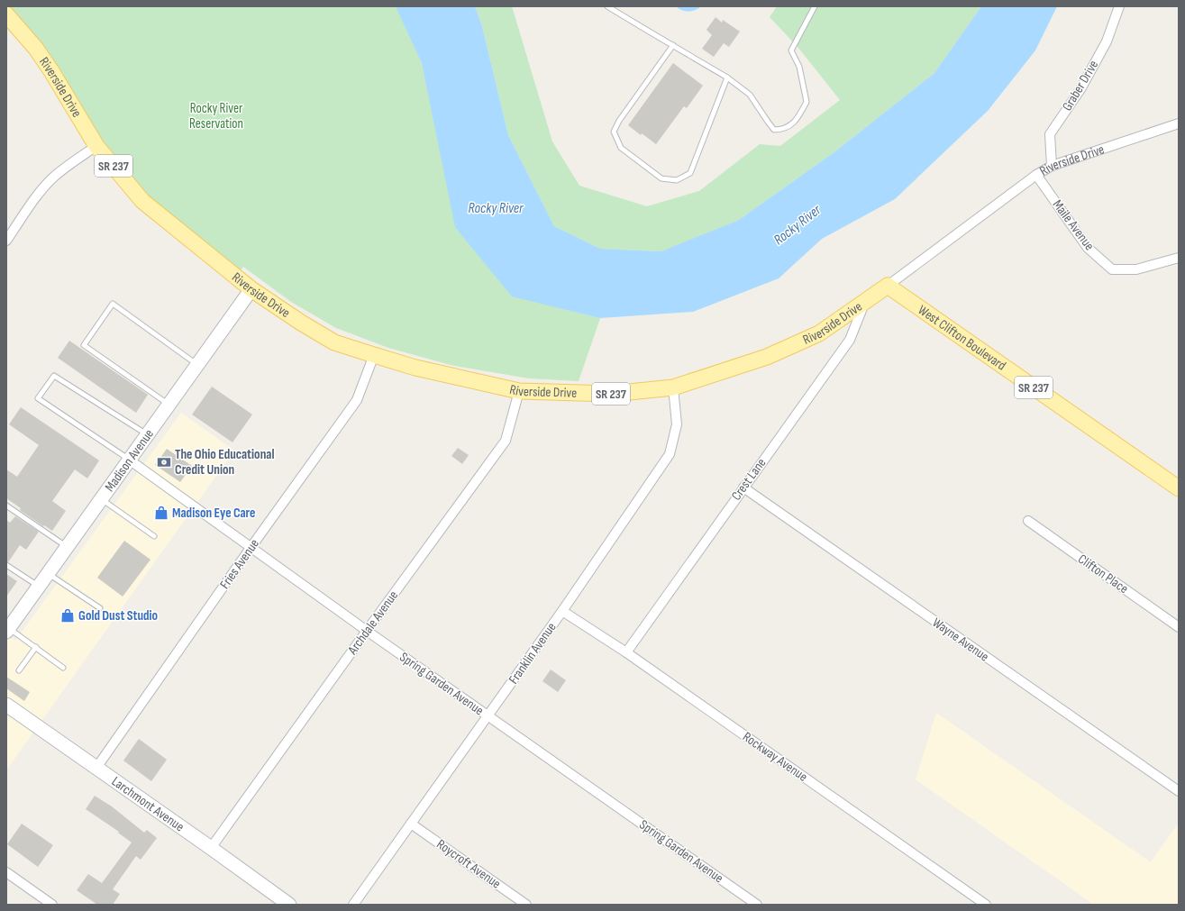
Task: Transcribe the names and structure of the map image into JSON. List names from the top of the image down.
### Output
{
  "streets": {
    "main road": [
      "Riverside Drive",
      "SR 237",
      "West Clifton Boulevard",
      "Madison Avenue",
      "Larchmont Avenue"
    ],
    "street": [
      "Graber Drive",
      "Maile Avenue",
      "Crest Lane",
      "Fries Avenue",
      "Clifton Place",
      "Archdale Avenue",
      "Wayne Avenue",
      "Franklin Avenue",
      "Spring Garden Avenue",
      "Rockway Avenue",
      "Roycroft Avenue"
    ]
  },
  "crossings": [
    ["Graber Drive", "Riverside Drive"],
    ["Riverside Drive", "Maile Avenue"],
    ["Riverside Drive", "West Clifton Boulevard"],
    ["Riverside Drive", "Madison Avenue"],
    ["Riverside Drive", "Crest Lane"],
    ["Riverside Drive", "Fries Avenue"],
    ["Riverside Drive", "Archdale Avenue"],
    ["Riverside Drive", "Franklin Avenue"],
    ["Madison Avenue", "Spring Garden Avenue"],
    ["Crest Lane", "Wayne Avenue"],
    ["Crest Lane", "Rockway Avenue"],
    ["Fries Avenue", "Spring Garden Avenue"],
    ["Fries Avenue", "Larchmont Avenue"],
    ["Archdale Avenue", "Spring Garden Avenue"],
    ["Archdale Avenue", "Larchmont Avenue"],
    ["Franklin Avenue", "Spring Garden Avenue"],
    ["Franklin Avenue", "Rockway Avenue"],
    ["Franklin Avenue", "Roycroft Avenue"]
  ],
  "water": ["Rocky River"],
  "parks": ["Rocky River Reservation"],
  "places": {
    "bank": ["The Ohio Educational Credit Union"],
    "shop": ["Madison Eye Care", "Gold Dust Studio"]
  }
}
